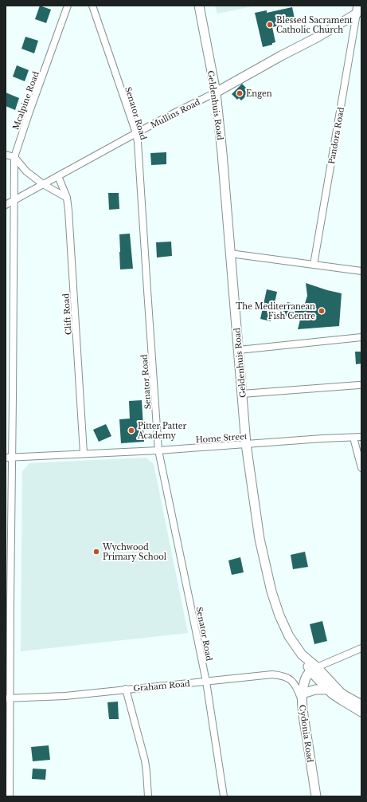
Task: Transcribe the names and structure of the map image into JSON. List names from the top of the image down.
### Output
{
  "streets": {
    "main road": ["Geldenhuis Road", "Mullins Road", "Cydonia Road"],
    "street": [
      "Mcalpine Road",
      "Senator Road",
      "Pandora Road",
      "Clift Road",
      "Home Street",
      "Graham Road"
    ]
  },
  "crossings": [
    ["Mcalpine Road", "Mullins Road"],
    ["Mcalpine Road", "Home Street"],
    ["Mcalpine Road", "Graham Road"],
    ["Geldenhuis Road", "Mullins Road"],
    ["Geldenhuis Road", "Home Street"],
    ["Geldenhuis Road", "Cydonia Road"],
    ["Senator Road", "Mullins Road"],
    ["Senator Road", "Home Street"],
    ["Senator Road", "Graham Road"],
    ["Mullins Road", "Pandora Road"],
    ["Mullins Road", "Clift Road"],
    ["Clift Road", "Home Street"],
    ["Graham Road", "Cydonia Road"]
  ],
  "places": [
    "Blessed Sacrament Catholic Church",
    "Engen",
    "The Mediterranean Fish Centre",
    "Pitter Patter Academy",
    "Wychwood Primary School"
  ]
}
